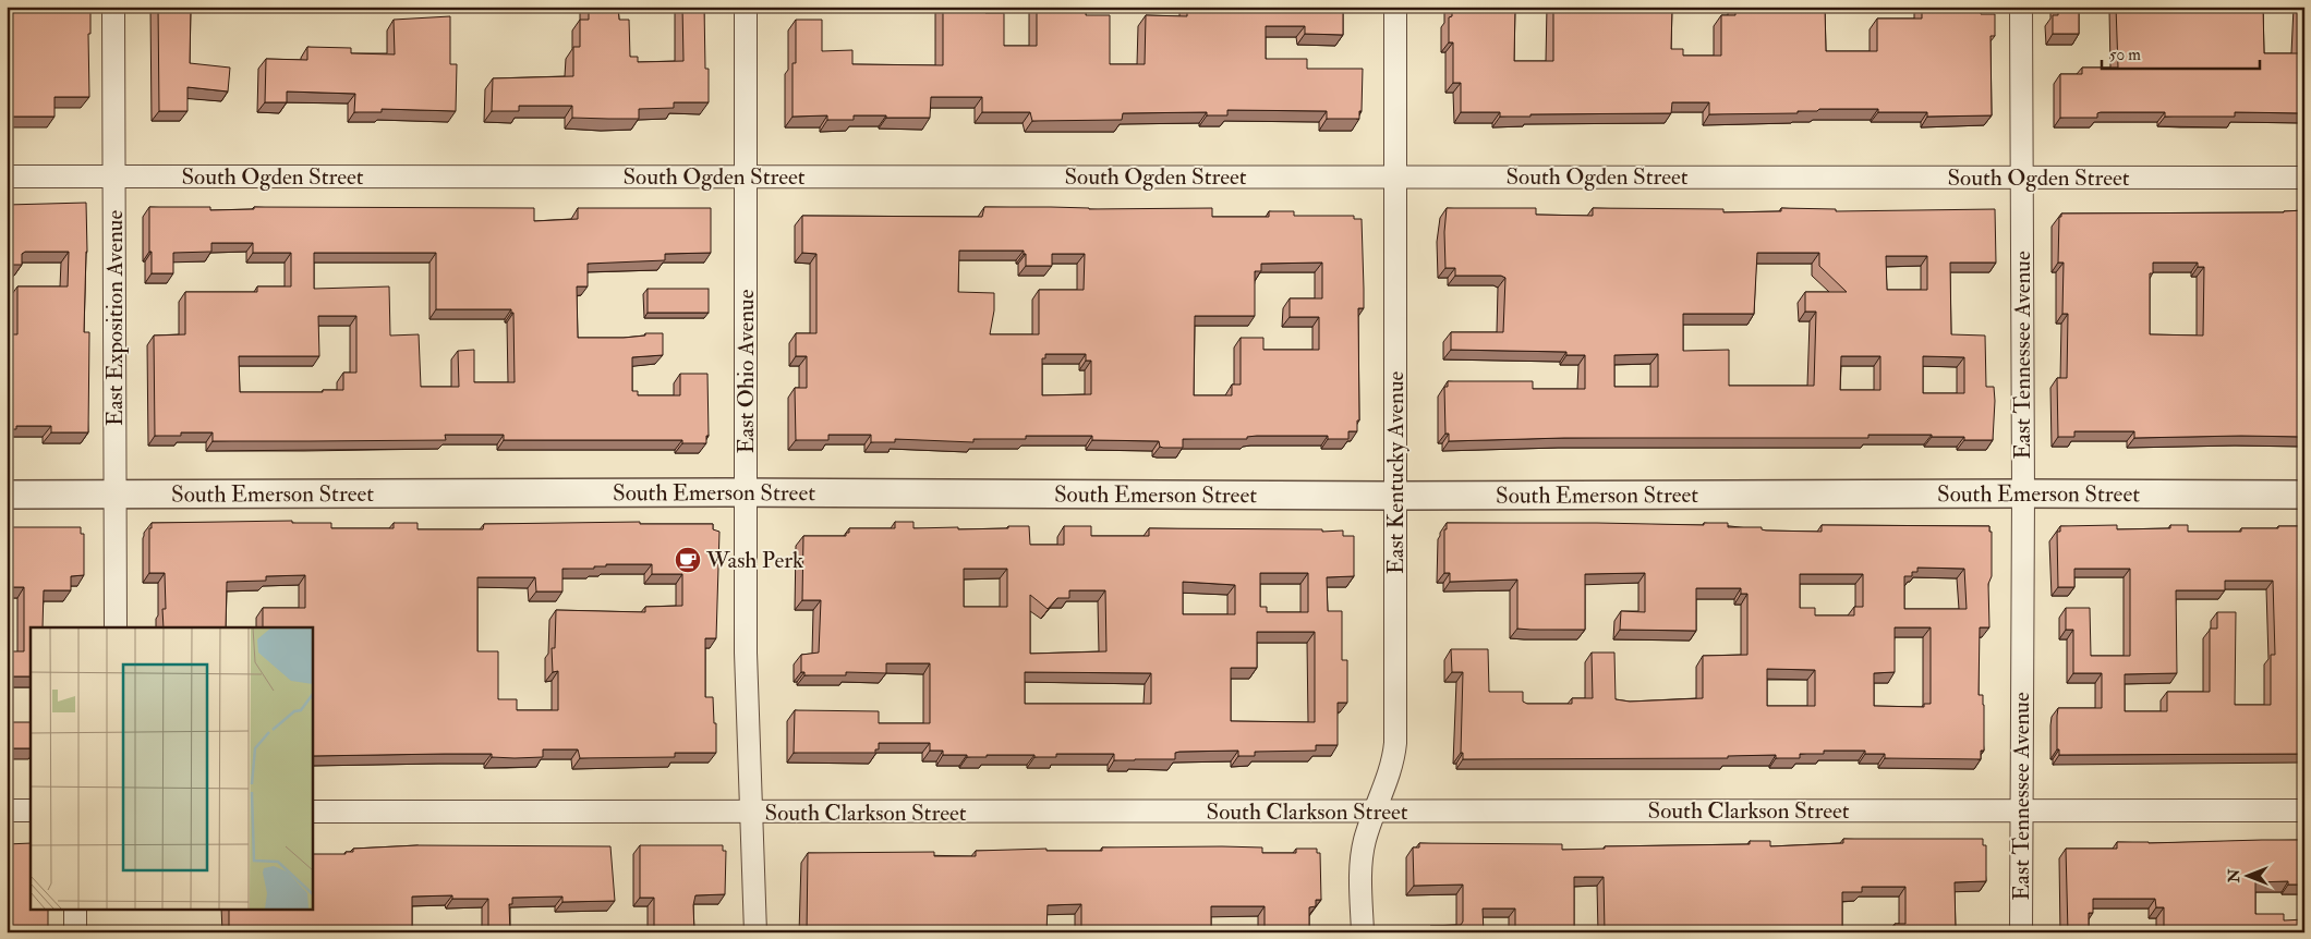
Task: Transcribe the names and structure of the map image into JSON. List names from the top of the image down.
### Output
{
  "streets": {
    "street": [
      "South Ogden Street",
      "East Exposition Avenue",
      "East Tennessee Avenue",
      "East Ohio Avenue",
      "East Kentucky Avenue",
      "South Emerson Street",
      "South Clarkson Street"
    ]
  },
  "crossings": [
    ["South Ogden Street", "East Exposition Avenue"],
    ["South Ogden Street", "East Tennessee Avenue"],
    ["South Ogden Street", "East Ohio Avenue"],
    ["South Ogden Street", "East Kentucky Avenue"],
    ["East Exposition Avenue", "South Emerson Street"],
    ["East Tennessee Avenue", "South Emerson Street"],
    ["East Tennessee Avenue", "South Clarkson Street"],
    ["East Ohio Avenue", "South Emerson Street"],
    ["East Ohio Avenue", "South Clarkson Street"],
    ["East Kentucky Avenue", "South Emerson Street"],
    ["East Kentucky Avenue", "South Clarkson Street"]
  ],
  "places": {
    "cafe": ["Wash Perk"]
  },
  "scale_bar": "50 m",
  "north": "left"
}
